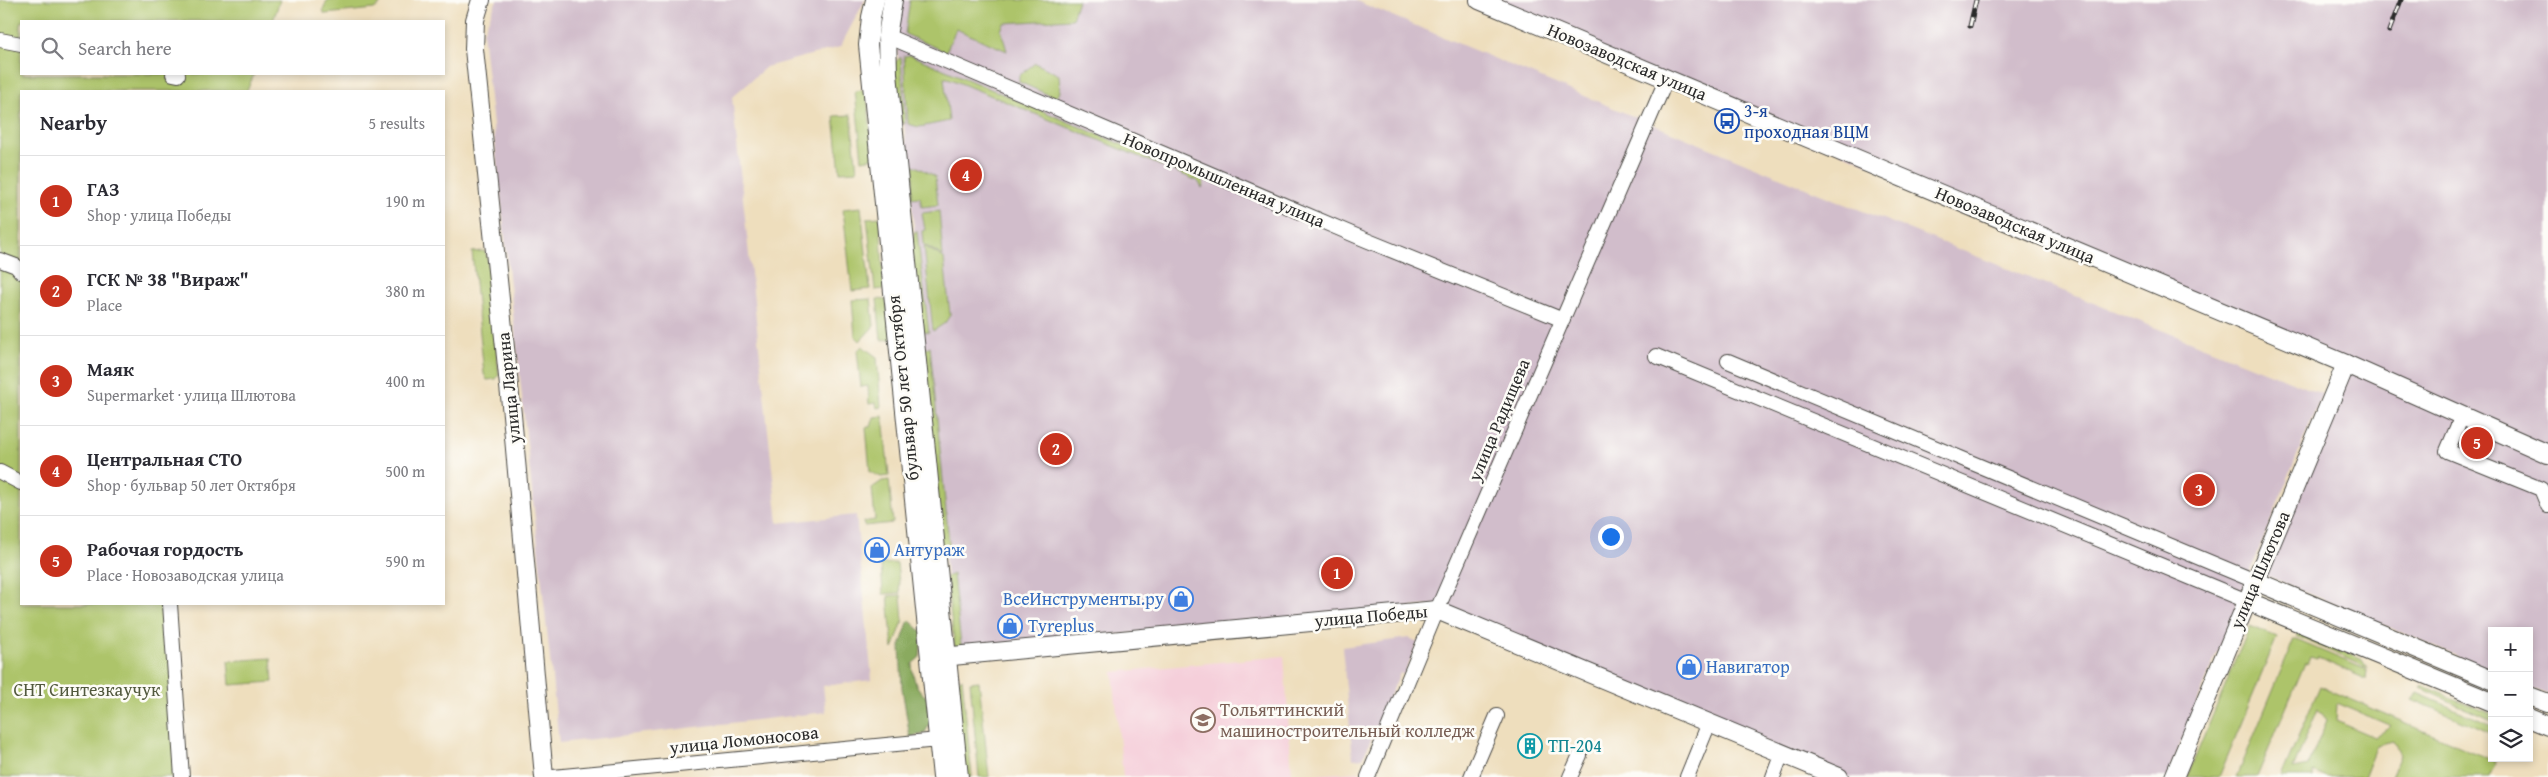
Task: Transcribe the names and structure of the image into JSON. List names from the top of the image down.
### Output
{
  "streets": {
    "main road": [
      "Новозаводская улица",
      "улица Ларина",
      "бульвар 50 лет Октября",
      "улица Шлютова",
      "улица Победы"
    ],
    "street": ["Новопромышленная улица", "улица Радищева", "улица Ломоносова"]
  },
  "crossings": [
    ["Новозаводская улица", "улица Радищева"],
    ["Новозаводская улица", "улица Шлютова"],
    ["Новопромышленная улица", "бульвар 50 лет Октября"],
    ["Новопромышленная улица", "улица Радищева"],
    ["бульвар 50 лет Октября", "улица Победы"],
    ["бульвар 50 лет Октября", "улица Ломоносова"],
    ["улица Радищева", "улица Победы"]
  ],
  "parks": ["СНТ Синтезкаучук"],
  "places": {
    "bus stop": ["3-я проходная ВЦМ"],
    "shop": [
      "Антураж",
      "ВсеИнструменты.ру",
      "Tyreplus",
      "Навигатор"
    ],
    "school or university": ["Тольяттинский машиностроительный колледж"],
    "building": ["ТП-204"]
  },
  "page": {
    "search": "Search here",
    "heading": ["Nearby", "5 results"],
    "list": [
      {
        "mark": "1",
        "name": "ГАЗ",
        "note": "Shop · улица Победы",
        "value": "190 m"
      },
      {
        "mark": "2",
        "name": "ГСК № 38 \"Вираж\"",
        "note": "Place",
        "value": "380 m"
      },
      {
        "mark": "3",
        "name": "Маяк",
        "note": "Supermarket · улица Шлютова",
        "value": "400 m"
      },
      {
        "mark": "4",
        "name": "Центральная СТО",
        "note": "Shop · бульвар 50 лет Октября",
        "value": "500 m"
      },
      {
        "mark": "5",
        "name": "Рабочая гордость",
        "note": "Place · Новозаводская улица",
        "value": "590 m"
      }
    ],
    "pins": [
      "4",
      "5",
      "2",
      "3",
      "1"
    ],
    "map_buttons": ["+", "−"]
  }
}
